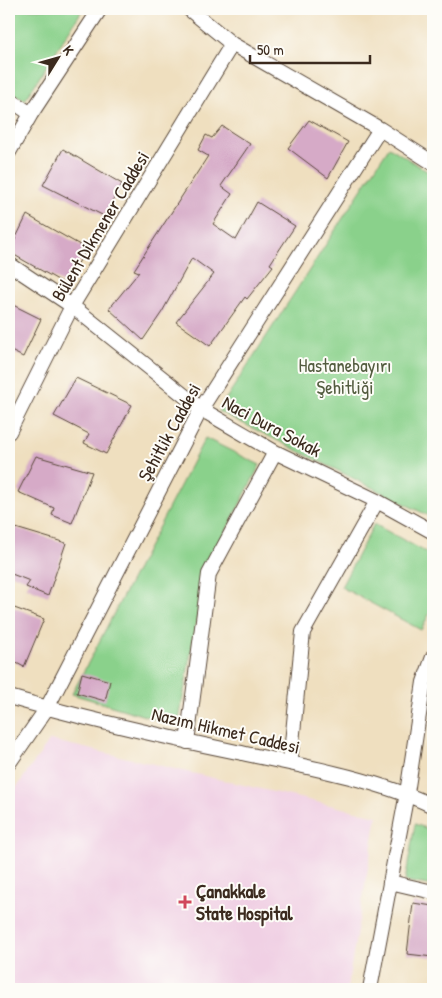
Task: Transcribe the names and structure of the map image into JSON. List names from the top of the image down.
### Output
{
  "streets": {
    "street": [
      "Bülent Dikmener Caddesi",
      "Naci Dura Sokak",
      "Şehitlik Caddesi",
      "Nazım Hikmet Caddesi"
    ]
  },
  "crossings": [
    ["Bülent Dikmener Caddesi", "Naci Dura Sokak"],
    ["Naci Dura Sokak", "Şehitlik Caddesi"],
    ["Şehitlik Caddesi", "Nazım Hikmet Caddesi"]
  ],
  "parks": ["Hastanebayırı Şehitliği"],
  "places": {
    "health": ["Çanakkale State Hospital"]
  },
  "scale_bar": "50 m",
  "north": "top right"
}
